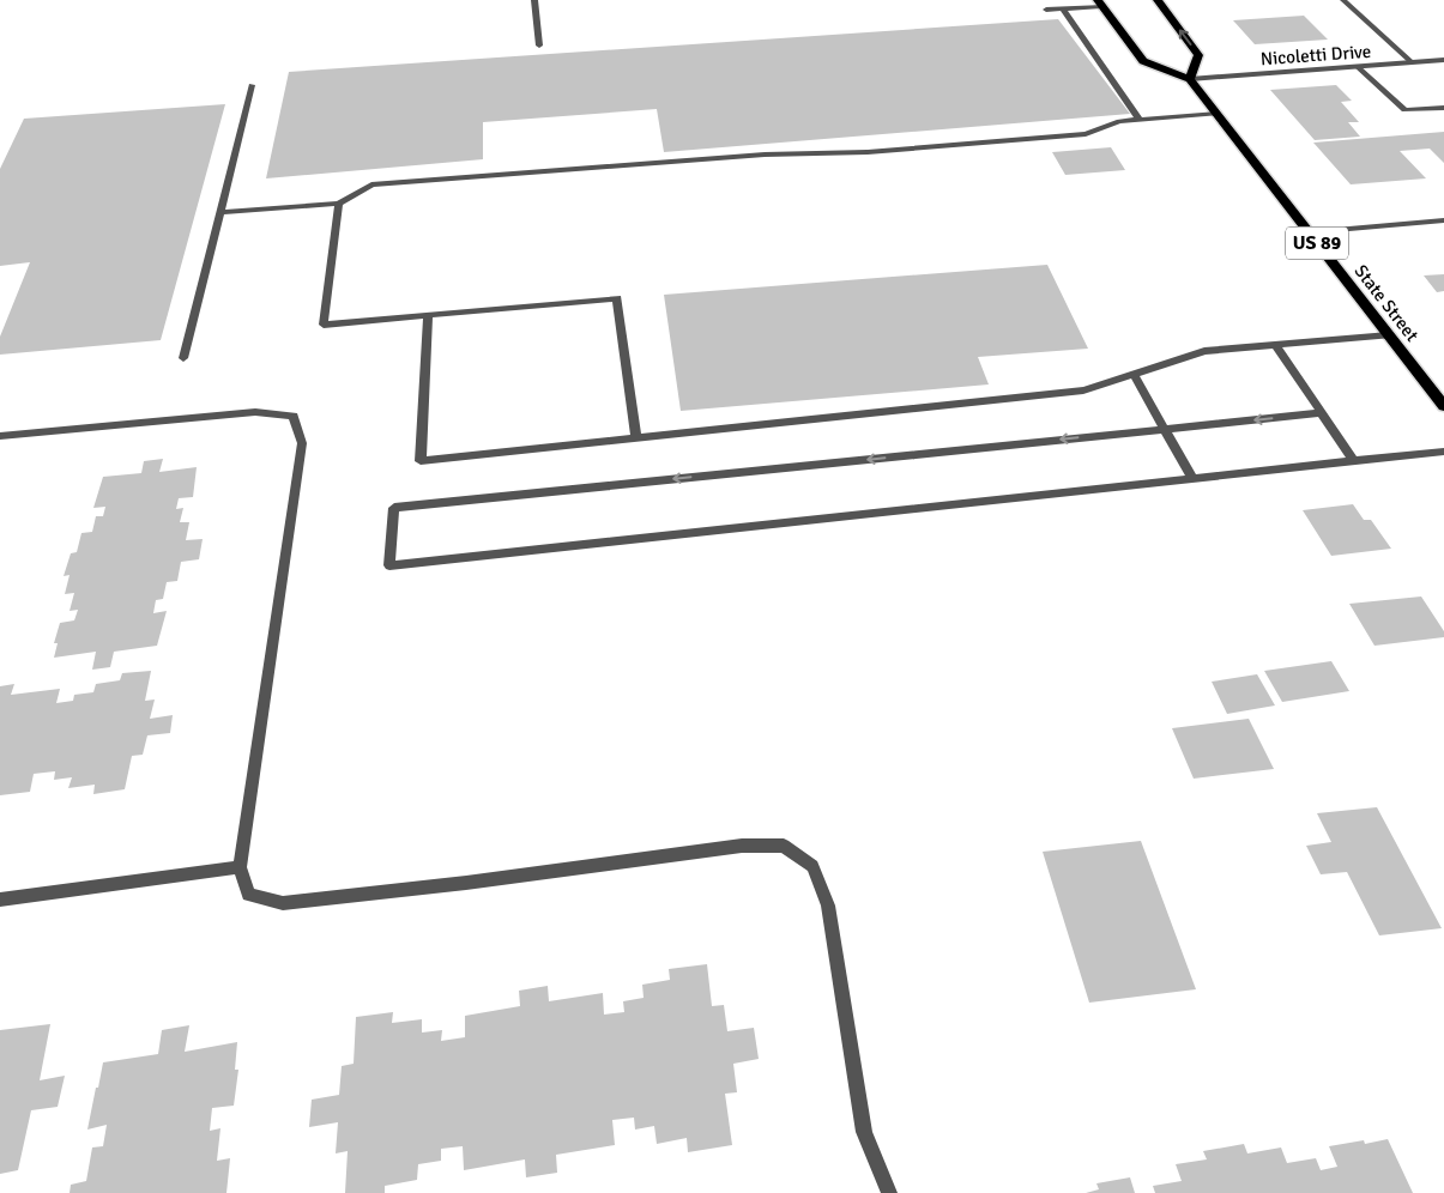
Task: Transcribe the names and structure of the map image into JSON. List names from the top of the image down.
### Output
{
  "streets": {
    "main road": ["US 89", "State Street"],
    "street": ["Nicoletti Drive"]
  },
  "crossings": [
    ["Nicoletti Drive", "State Street"]
  ]
}
